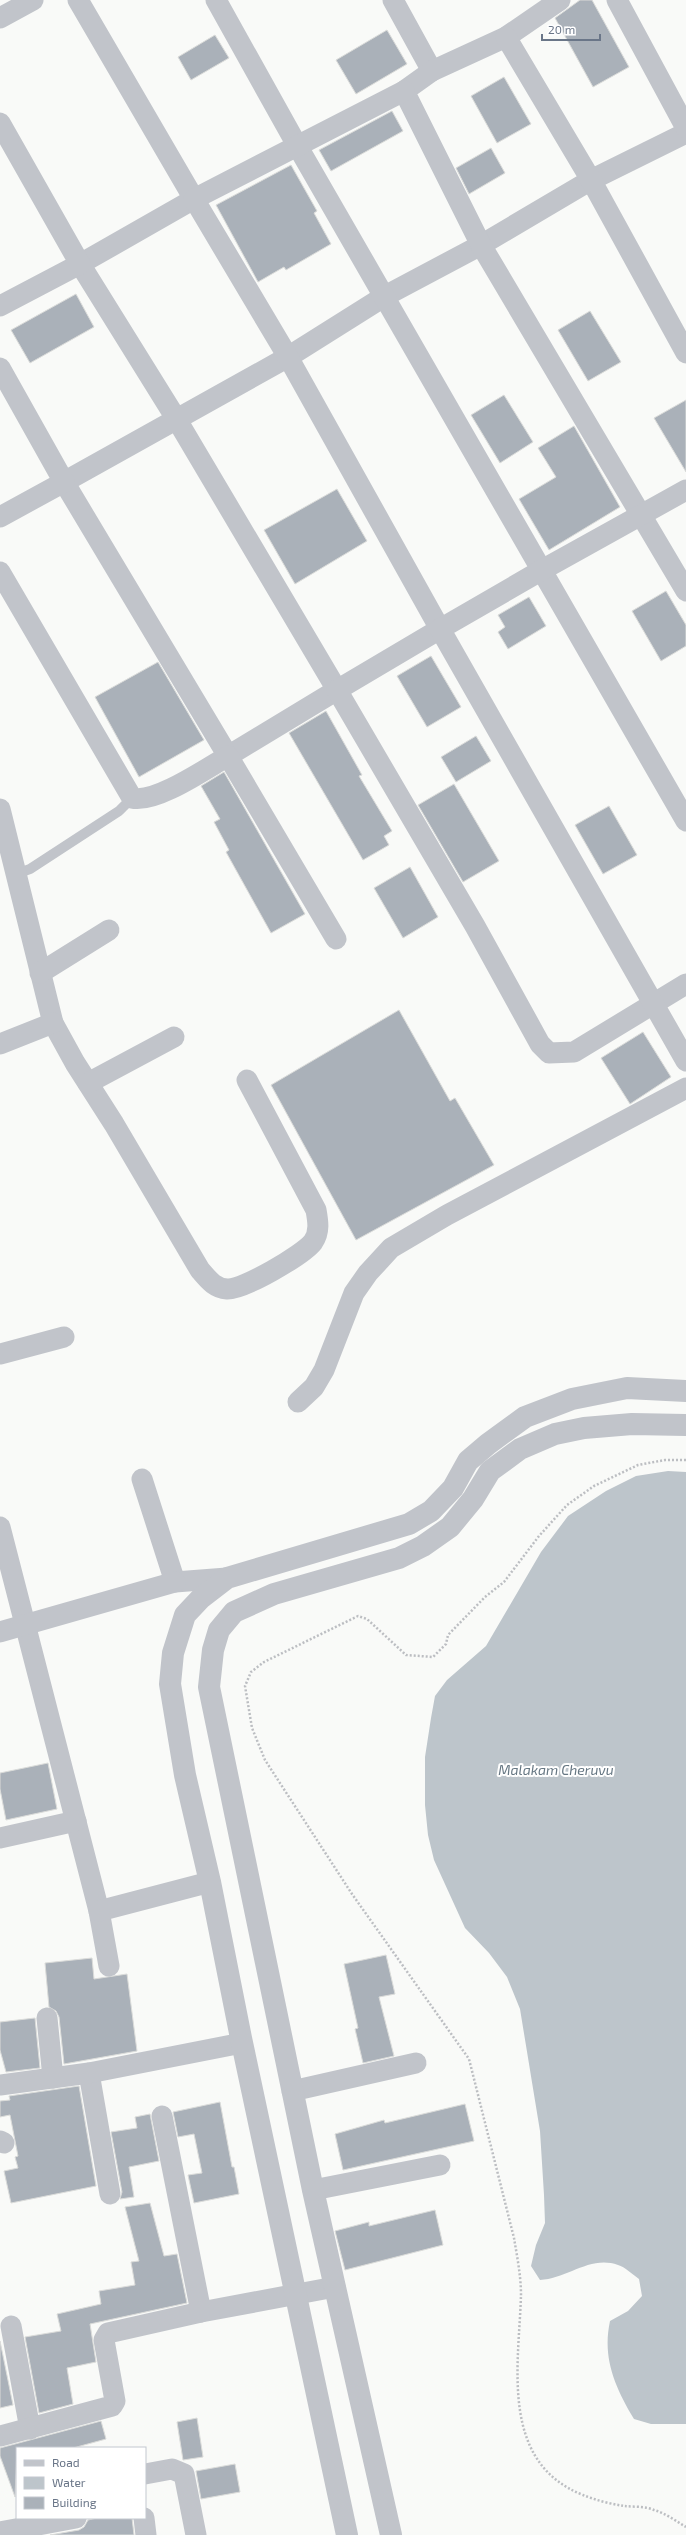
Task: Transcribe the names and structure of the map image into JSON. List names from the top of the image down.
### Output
{
  "water": ["Malakam Cheruvu"],
  "legend": ["Road", "Water", "Building"],
  "scale_bar": "20 m"
}
